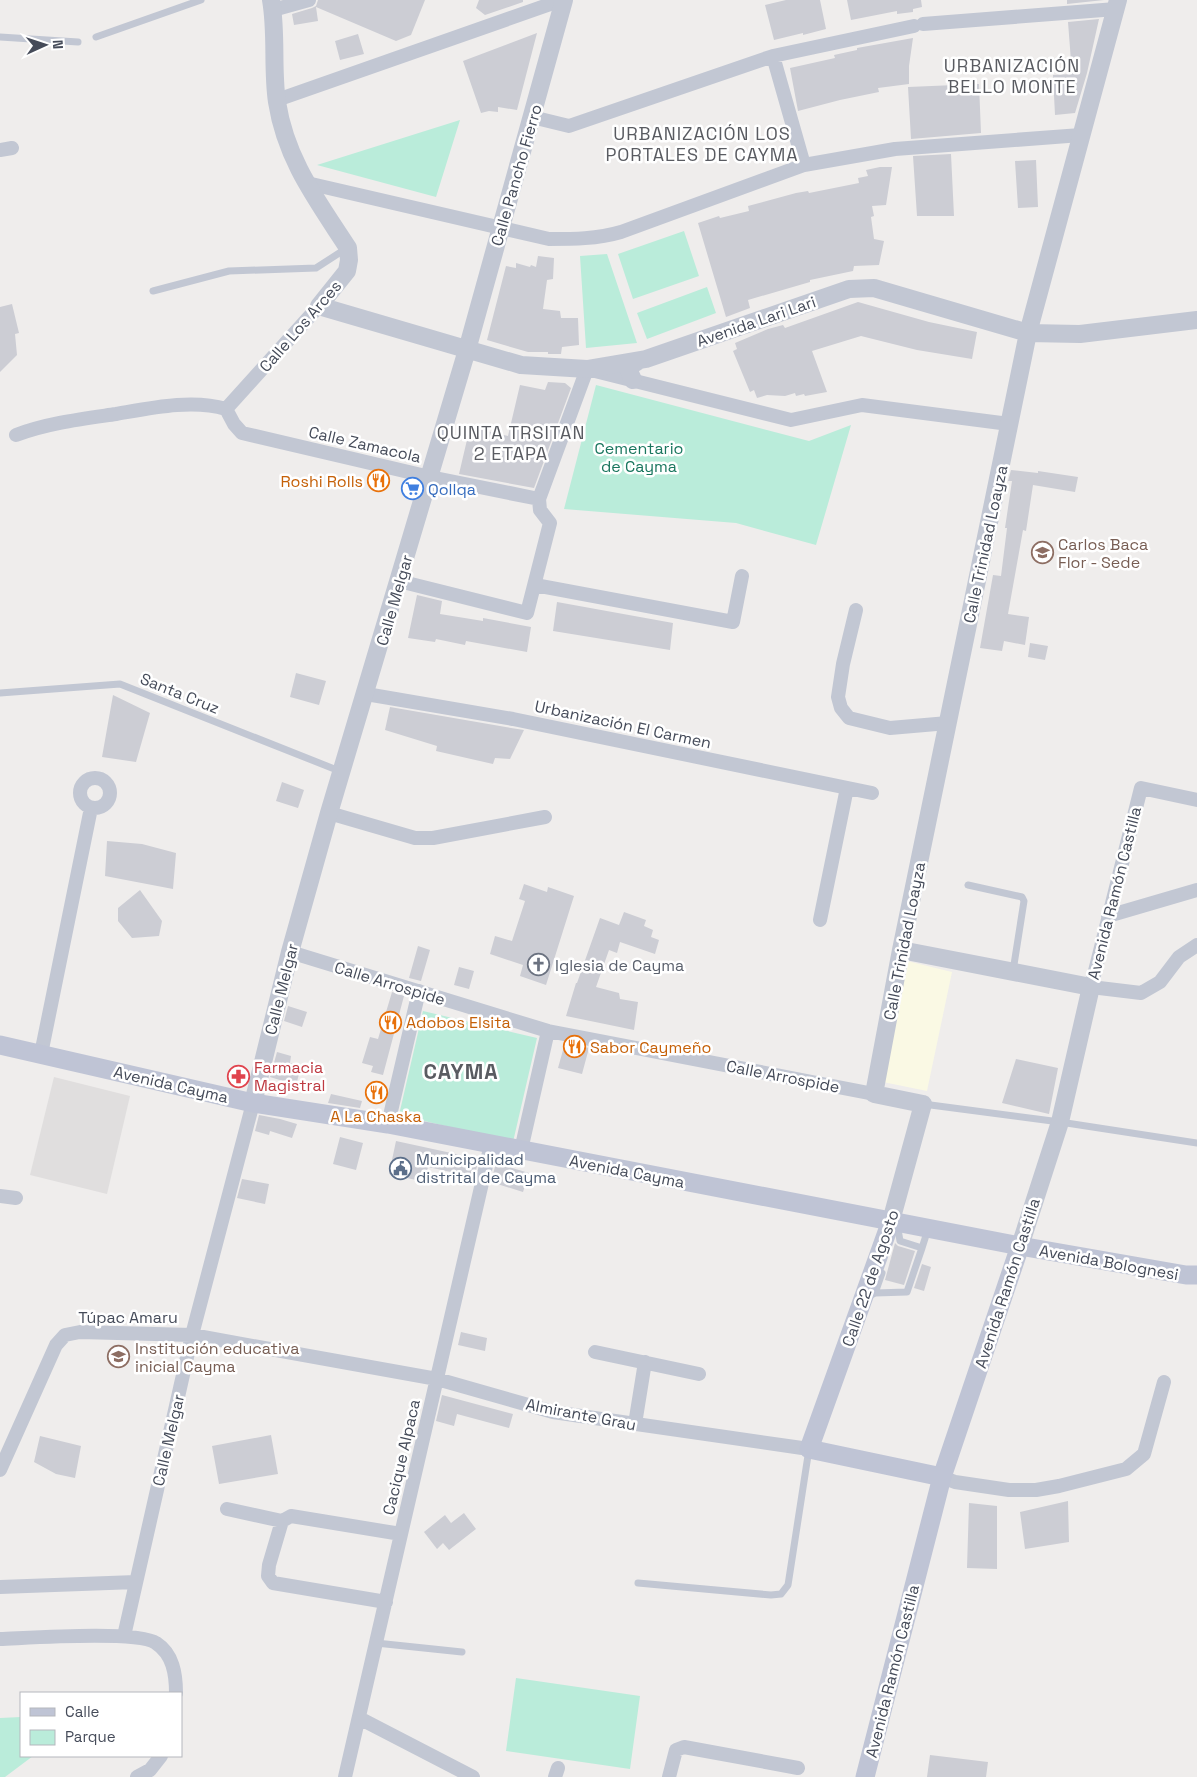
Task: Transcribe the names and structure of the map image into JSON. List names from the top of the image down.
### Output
{
  "streets": {
    "main road": [
      "Avenida Ramón Castilla",
      "Avenida Cayma",
      "Avenida Bolognesi",
      "Calle 22 de Agosto",
      "Almirante Grau"
    ],
    "street": [
      "Calle Pancho Fierro",
      "Avenida Lari Lari",
      "Calle Los Arces",
      "Calle Zamacola",
      "Calle Trinidad Loayza",
      "Calle Melgar",
      "Urbanización El Carmen",
      "Calle Arrospide",
      "Túpac Amaru",
      "Cacique Alpaca"
    ],
    "lane": ["Santa Cruz"]
  },
  "crossings": [
    ["Calle Pancho Fierro", "Avenida Lari Lari"],
    ["Calle Pancho Fierro", "Calle Melgar"],
    ["Avenida Lari Lari", "Calle Los Arces"],
    ["Avenida Lari Lari", "Calle Trinidad Loayza"],
    ["Avenida Lari Lari", "Calle Melgar"],
    ["Calle Los Arces", "Calle Zamacola"],
    ["Calle Zamacola", "Calle Melgar"],
    ["Calle Trinidad Loayza", "Calle Arrospide"],
    ["Calle Melgar", "Santa Cruz"],
    ["Calle Melgar", "Urbanización El Carmen"],
    ["Calle Melgar", "Calle Arrospide"],
    ["Calle Melgar", "Avenida Cayma"],
    ["Calle Melgar", "Túpac Amaru"],
    ["Calle Melgar", "Almirante Grau"],
    ["Avenida Ramón Castilla", "Calle Arrospide"],
    ["Avenida Ramón Castilla", "Avenida Cayma"],
    ["Avenida Ramón Castilla", "Avenida Bolognesi"],
    ["Avenida Ramón Castilla", "Almirante Grau"],
    ["Calle Arrospide", "Calle 22 de Agosto"],
    ["Avenida Cayma", "Avenida Bolognesi"],
    ["Avenida Cayma", "Calle 22 de Agosto"],
    ["Avenida Cayma", "Cacique Alpaca"],
    ["Calle 22 de Agosto", "Almirante Grau"],
    ["Túpac Amaru", "Almirante Grau"],
    ["Almirante Grau", "Cacique Alpaca"]
  ],
  "districts": [
    "URBANIZACIÓN BELLO MONTE",
    "URBANIZACIÓN LOS PORTALES DE CAYMA",
    "QUINTA TRSITAN 2 ETAPA",
    "CAYMA"
  ],
  "parks": ["Cementario de Cayma"],
  "places": {
    "restaurant": [
      "Roshi Rolls",
      "Adobos Elsita",
      "Sabor Caymeño",
      "A La Chaska"
    ],
    "supermarket": ["Qollqa"],
    "school or university": ["Carlos Baca Flor - Sede", "Institución educativa inicial Cayma"],
    "church": ["Iglesia de Cayma"],
    "pharmacy": ["Farmacia Magistral"],
    "public building": ["Municipalidad distrital de Cayma"]
  },
  "legend": ["Calle", "Parque"],
  "north": "right"
}
